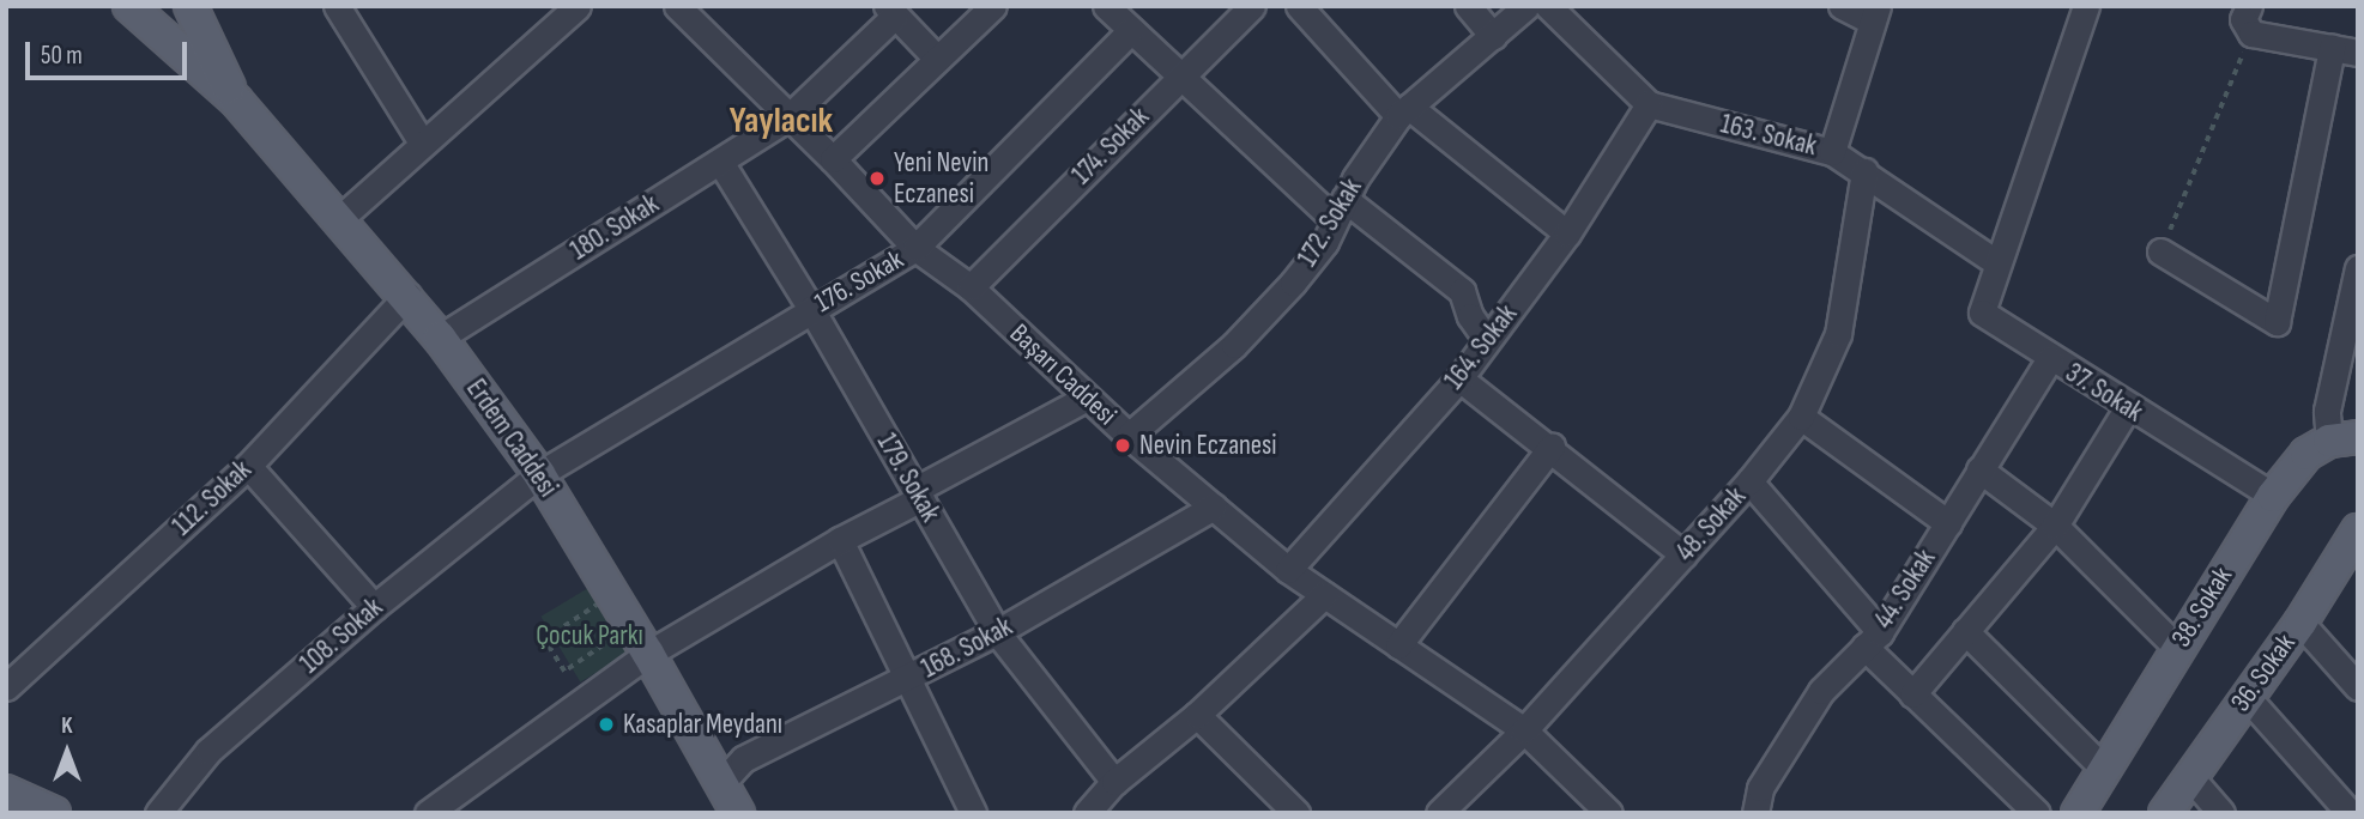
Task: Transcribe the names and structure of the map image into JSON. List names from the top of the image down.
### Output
{
  "streets": {
    "main road": ["Erdem Caddesi", "38. Sokak", "36. Sokak"],
    "street": [
      "163. Sokak",
      "174. Sokak",
      "172. Sokak",
      "180. Sokak",
      "176. Sokak",
      "164. Sokak",
      "Başarı Caddesi",
      "37. Sokak",
      "179. Sokak",
      "112. Sokak",
      "48. Sokak",
      "44. Sokak",
      "108. Sokak",
      "168. Sokak"
    ]
  },
  "crossings": [
    ["163. Sokak", "164. Sokak"],
    ["163. Sokak", "37. Sokak"],
    ["163. Sokak", "48. Sokak"],
    ["174. Sokak", "Başarı Caddesi"],
    ["172. Sokak", "Başarı Caddesi"],
    ["180. Sokak", "Başarı Caddesi"],
    ["180. Sokak", "Erdem Caddesi"],
    ["180. Sokak", "179. Sokak"],
    ["176. Sokak", "Başarı Caddesi"],
    ["176. Sokak", "Erdem Caddesi"],
    ["176. Sokak", "179. Sokak"],
    ["176. Sokak", "108. Sokak"],
    ["164. Sokak", "Başarı Caddesi"],
    ["Başarı Caddesi", "48. Sokak"],
    ["Başarı Caddesi", "168. Sokak"],
    ["37. Sokak", "44. Sokak"],
    ["37. Sokak", "38. Sokak"],
    ["Erdem Caddesi", "112. Sokak"],
    ["Erdem Caddesi", "108. Sokak"],
    ["Erdem Caddesi", "168. Sokak"],
    ["179. Sokak", "168. Sokak"]
  ],
  "districts": ["Yaylacık"],
  "parks": ["Çocuk Parkı"],
  "places": ["Yeni Nevin Eczanesi", "Nevin Eczanesi", "Kasaplar Meydanı"],
  "scale_bar": "50 m",
  "north": "top"
}
